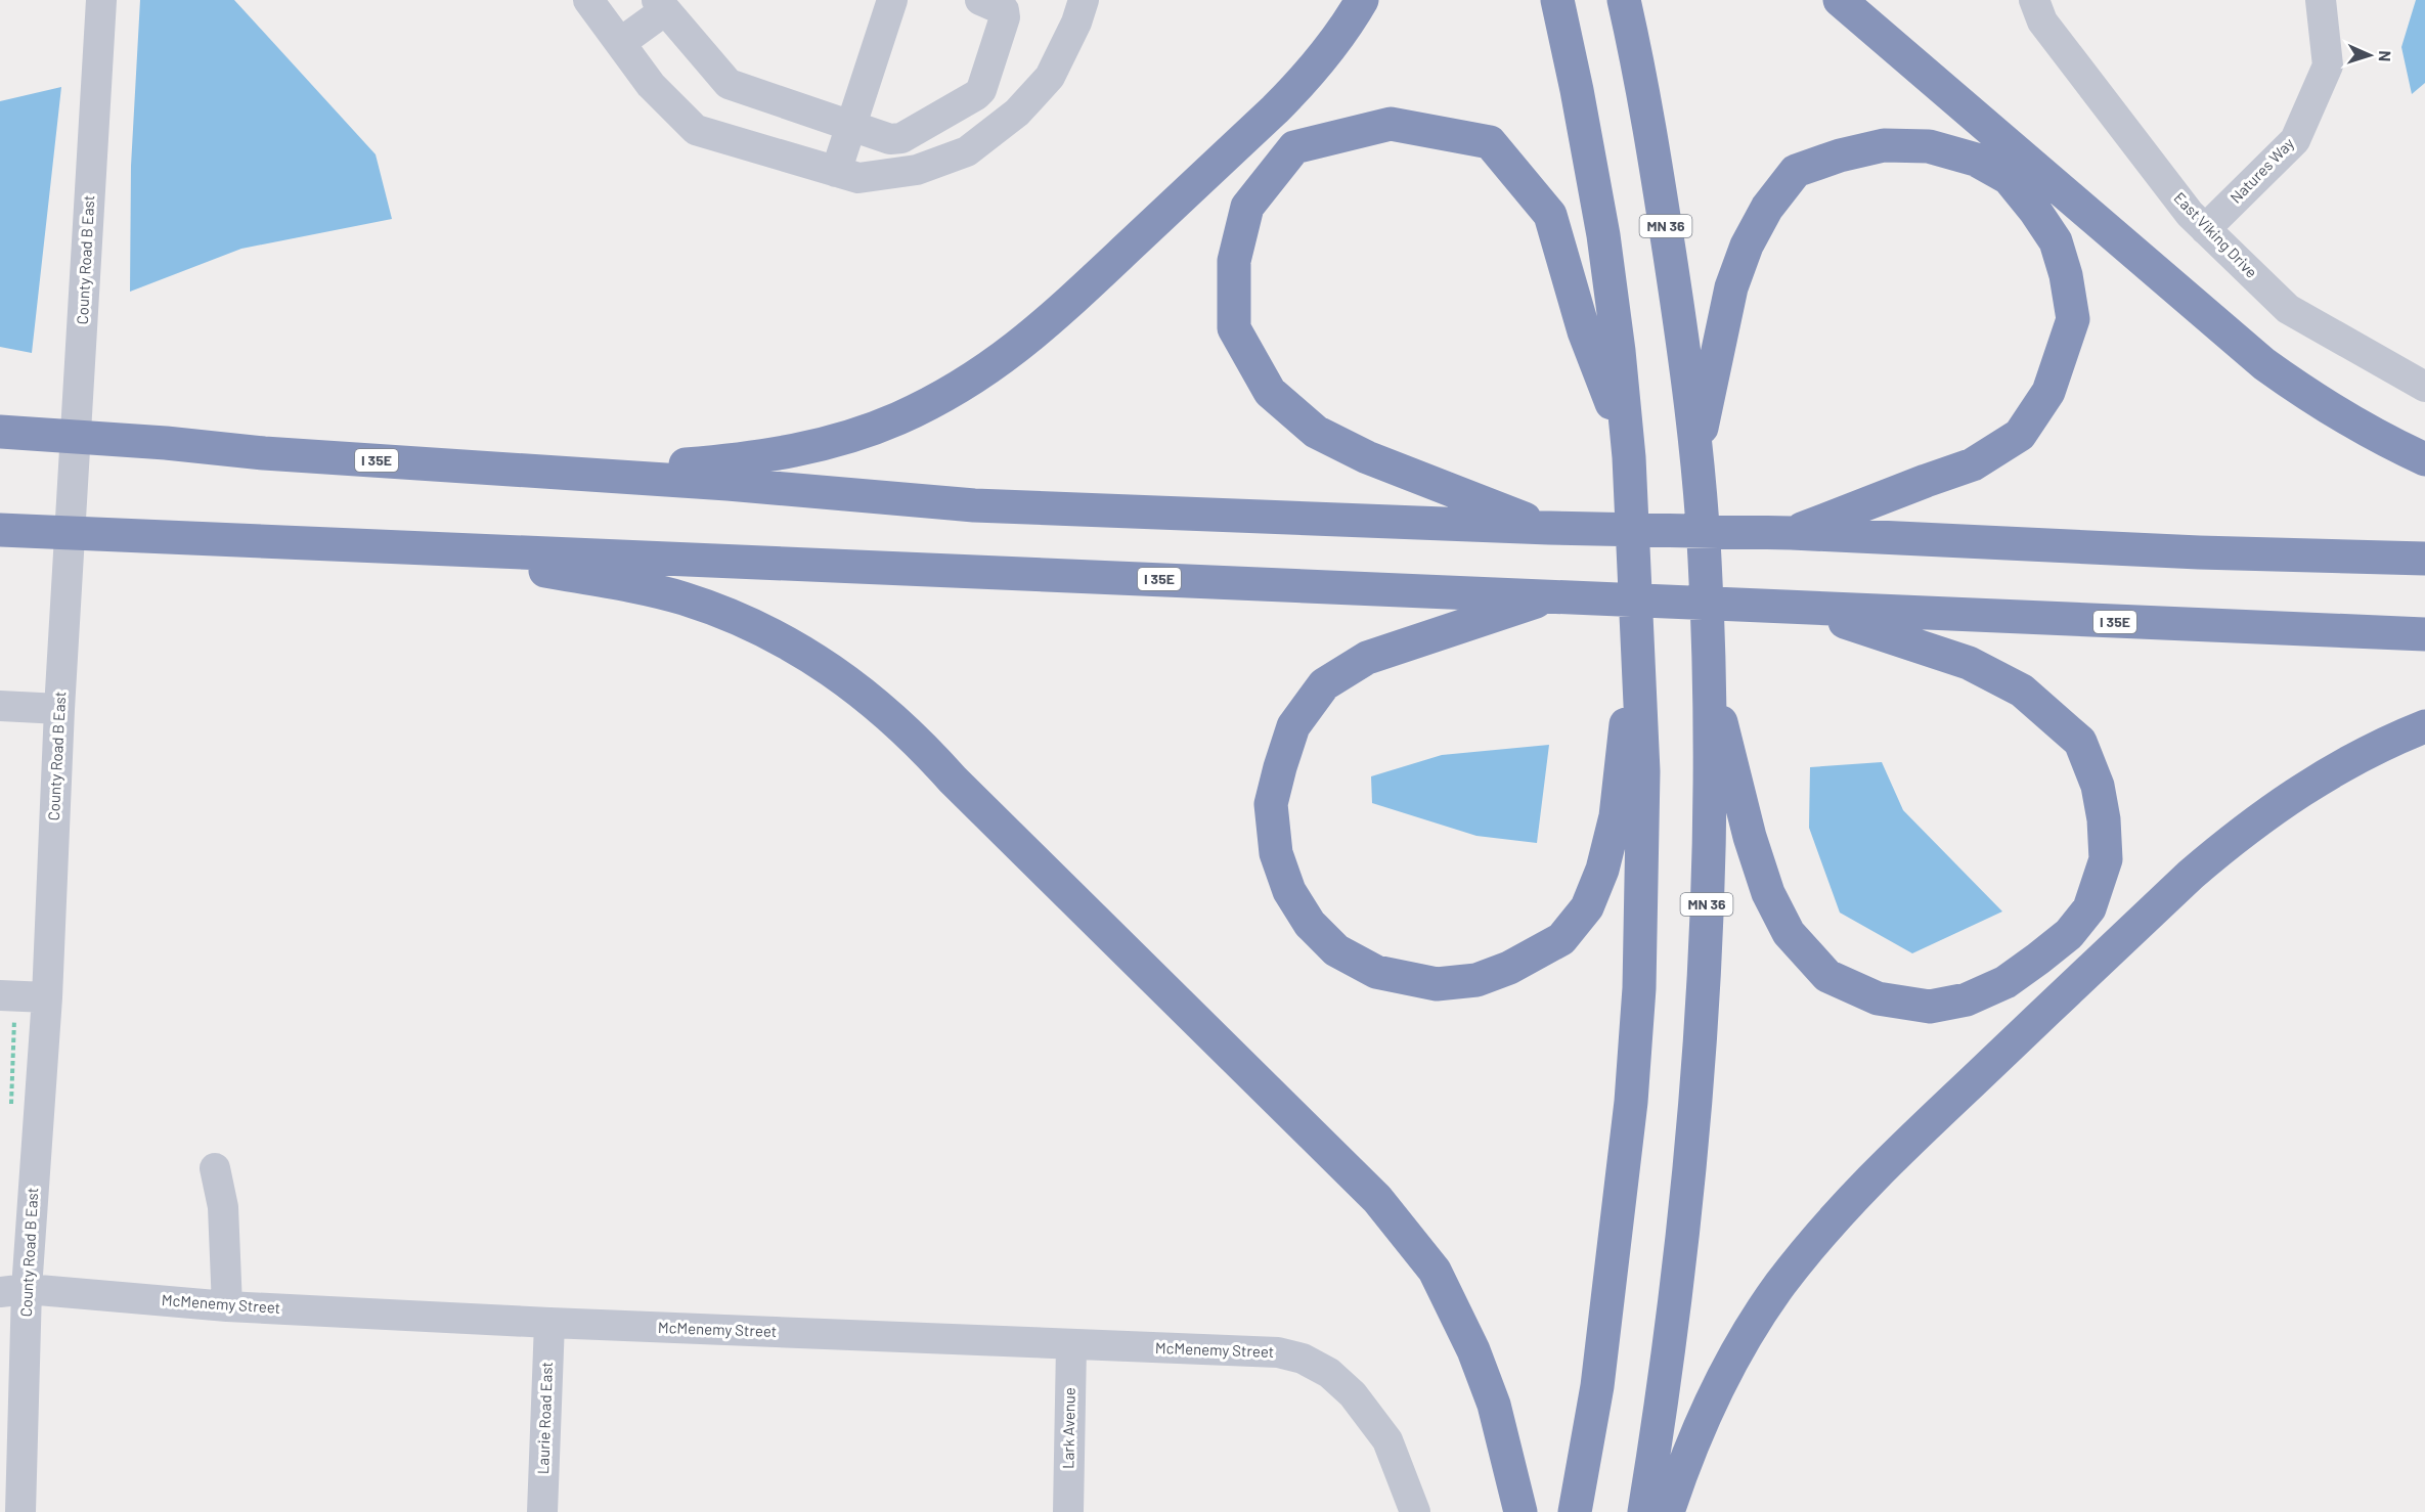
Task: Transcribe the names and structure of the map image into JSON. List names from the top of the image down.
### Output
{
  "streets": {
    "highway": ["MN 36", "I 35E"],
    "street": [
      "Natures Way",
      "East Viking Drive",
      "County Road B East",
      "McMenemy Street",
      "Laurie Road East",
      "Lark Avenue"
    ]
  },
  "crossings": [
    ["Natures Way", "East Viking Drive"],
    ["County Road B East", "McMenemy Street"],
    ["McMenemy Street", "Laurie Road East"],
    ["McMenemy Street", "Lark Avenue"]
  ],
  "north": "right"
}
